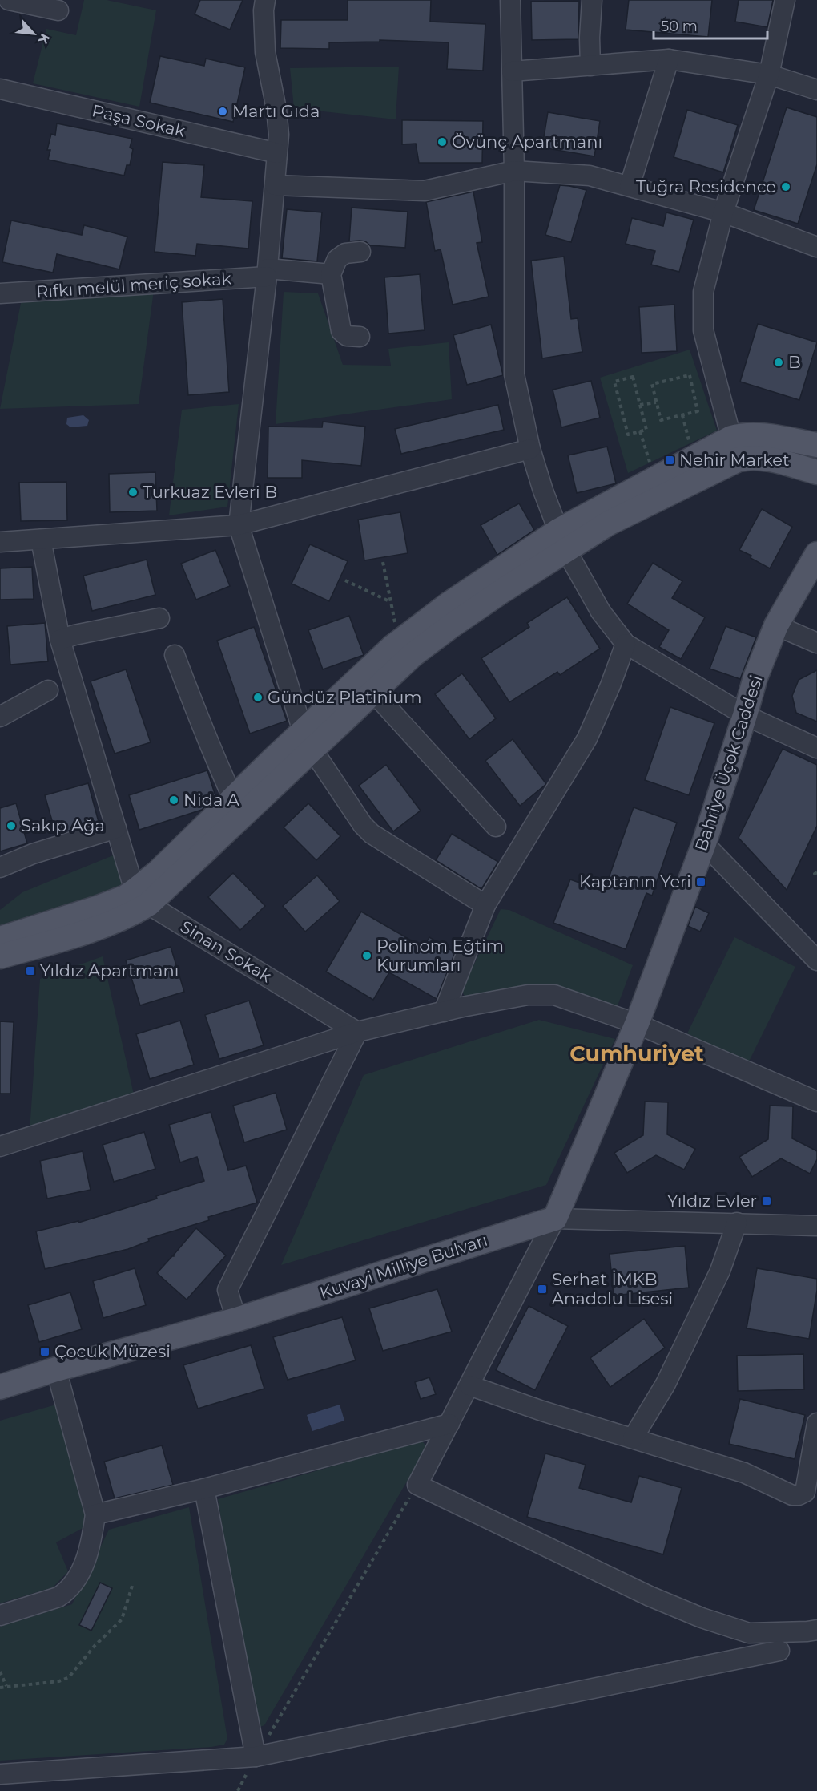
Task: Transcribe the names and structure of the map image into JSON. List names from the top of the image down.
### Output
{
  "streets": {
    "main road": ["Bahriye Üçok Caddesi", "Kuvayi Milliye Bulvarı"],
    "street": ["Paşa Sokak", "Rıfkı melül meriç sokak", "Sinan Sokak"]
  },
  "crossings": [
    ["Bahriye Üçok Caddesi", "Kuvayi Milliye Bulvarı"]
  ],
  "districts": ["Cumhuriyet"],
  "places": {
    "other": [
      "Martı Gıda",
      "Övünç Apartmanı",
      "Tuğra Residence",
      "B",
      "Turkuaz Evleri B",
      "Gündüz Platinium",
      "Nida A",
      "Sakıp Ağa",
      "Polinom Eğtim Kurumları"
    ],
    "transit": [
      "Nehir Market",
      "Kaptanın Yeri",
      "Yıldız Apartmanı",
      "Yıldız Evler",
      "Serhat İMKB Anadolu Lisesi",
      "Çocuk Müzesi"
    ]
  },
  "scale_bar": "50 m",
  "north": "bottom right"
}
